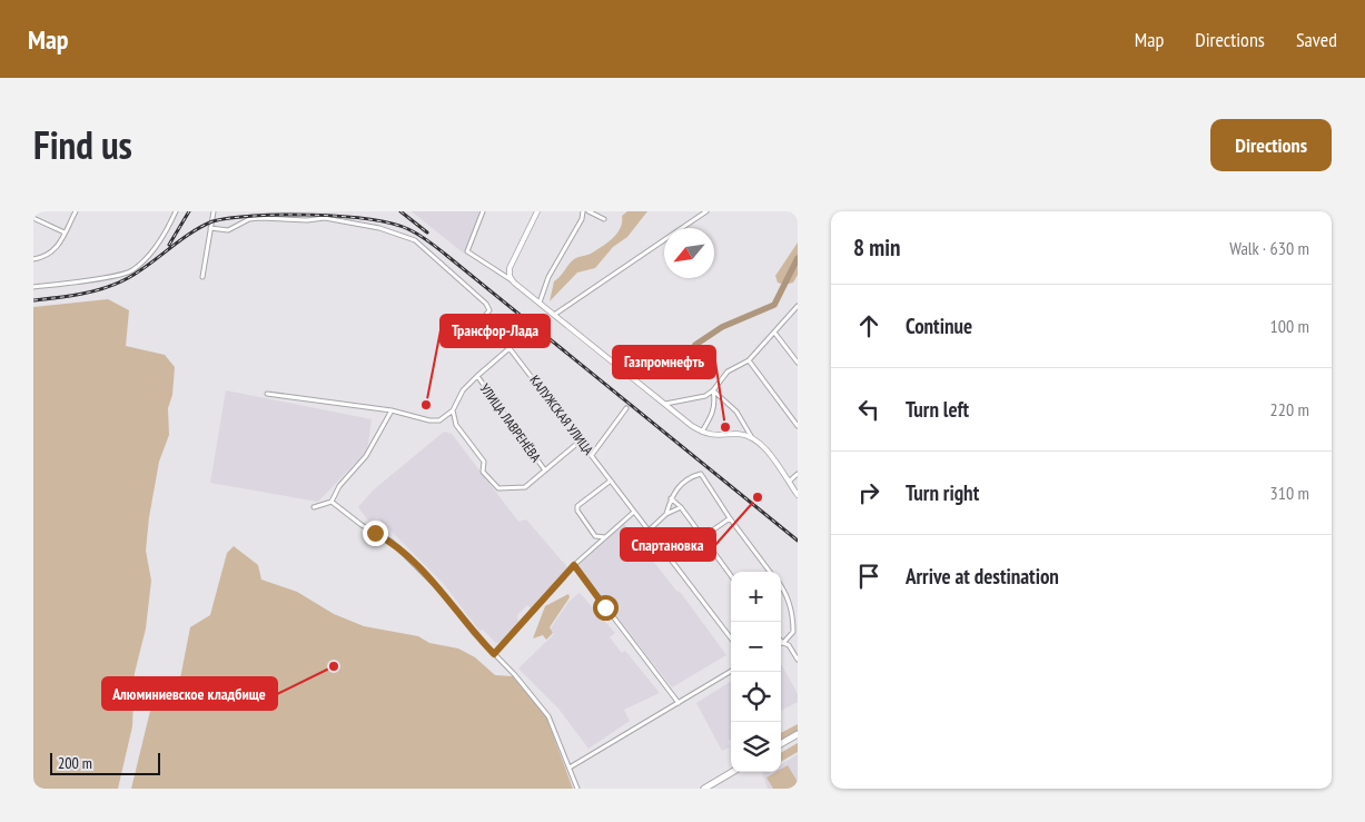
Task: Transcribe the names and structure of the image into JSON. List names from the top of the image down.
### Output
{
  "streets": {
    "street": ["КАЛУЖСКАЯ УЛИЦА", "УЛИЦА ЛАВРЕНЁВА"]
  },
  "places": [
    "Трансфор-Лада",
    "Газпромнефть",
    "Спартановка",
    "Алюминиевское кладбище"
  ],
  "scale_bar": "200 m",
  "north": "bottom left",
  "page": {
    "header": "Map",
    "nav": ["Map", "Directions", "Saved"],
    "title": "Find us",
    "buttons": "Directions",
    "heading": ["8 min", "Walk · 630 m"],
    "list": [
      ["Continue", "100 m"],
      ["Turn left", "220 m"],
      ["Turn right", "310 m"],
      "Arrive at destination"
    ],
    "map_buttons": ["+", "−"],
    "scale": "200 m"
  }
}
